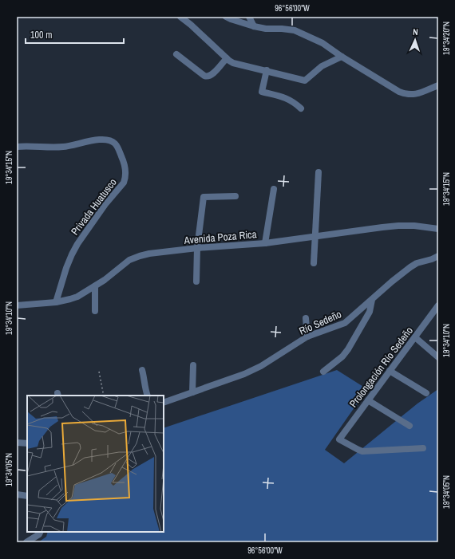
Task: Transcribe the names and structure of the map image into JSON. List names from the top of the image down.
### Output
{
  "streets": {
    "street": [
      "Privada Huatusco",
      "Avenida Poza Rica",
      "Río Sedeño",
      "Prolongación Río Sedeño"
    ]
  },
  "crossings": [
    ["Privada Huatusco", "Avenida Poza Rica"]
  ],
  "scale_bar": "100 m",
  "north": "top",
  "coordinates": [
    "96°56'00\"W",
    "19°34'20\"N",
    "19°34'15\"N",
    "19°34'10\"N",
    "19°34'05\"N"
  ]
}
